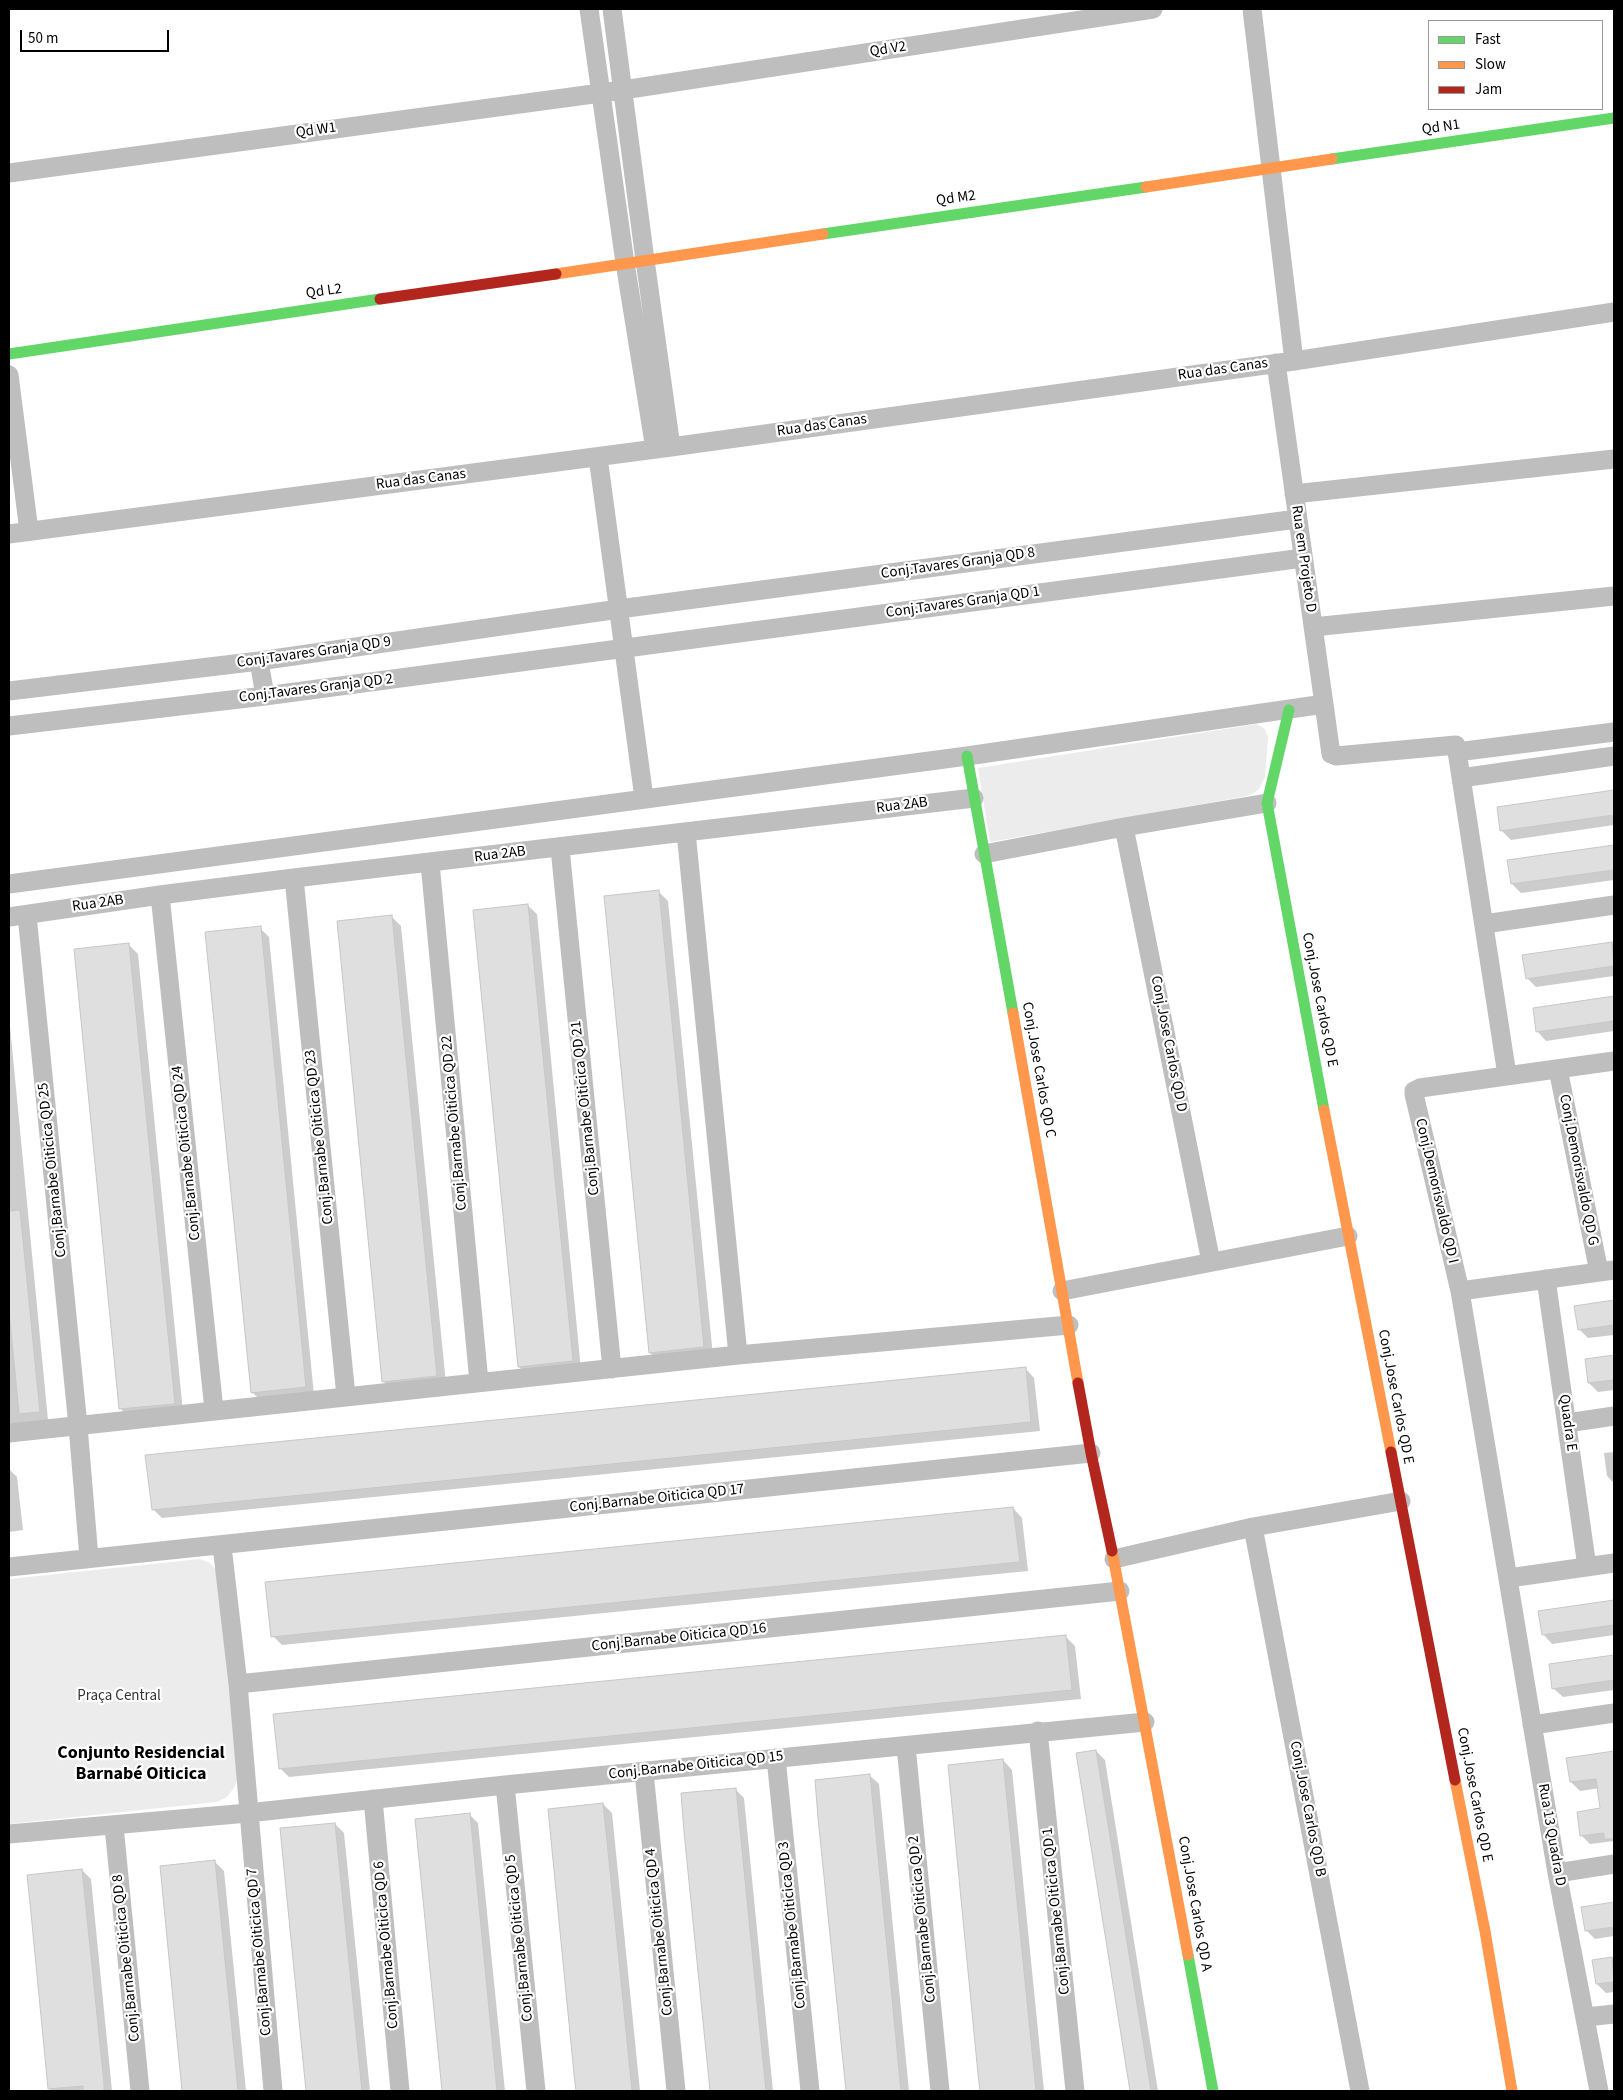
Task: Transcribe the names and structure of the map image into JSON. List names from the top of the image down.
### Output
{
  "streets": {
    "street": [
      "Qd V2",
      "Qd N1",
      "Qd W1",
      "Qd M2",
      "Qd L2",
      "Rua das Canas",
      "Rua em Projeto D",
      "Conj.Tavares Granja QD 8",
      "Conj.Tavares Granja QD 1",
      "Conj.Tavares Granja QD 9",
      "Conj.Tavares Granja QD 2",
      "Rua 2AB",
      "Conj.Jose Carlos QD E",
      "Conj.Jose Carlos QD D",
      "Conj.Jose Carlos QD C",
      "Conj.Barnabe Oiticica QD 21",
      "Conj.Barnabe Oiticica QD 22",
      "Conj.Barnabe Oiticica QD 23",
      "Conj.Barnabe Oiticica QD 24",
      "Conj.Barnabe Oiticica QD 25",
      "Conj.Demorisvaldo QD G",
      "Conj.Demorisvaldo QD I",
      "Quadra E",
      "Conj.Barnabe Oiticica QD 17",
      "Conj.Barnabe Oiticica QD 16",
      "Conj.Barnabe Oiticica QD 15",
      "Conj.Jose Carlos QD B",
      "Rua 13 Quadra D",
      "Conj.Jose Carlos QD A",
      "Conj.Barnabe Oiticica QD 1",
      "Conj.Barnabe Oiticica QD 2",
      "Conj.Barnabe Oiticica QD 3",
      "Conj.Barnabe Oiticica QD 4",
      "Conj.Barnabe Oiticica QD 5",
      "Conj.Barnabe Oiticica QD 6",
      "Conj.Barnabe Oiticica QD 7",
      "Conj.Barnabe Oiticica QD 8"
    ]
  },
  "crossings": [
    ["Qd V2", "Qd W1"],
    ["Qd N1", "Qd M2"],
    ["Qd N1", "Rua em Projeto D"],
    ["Qd M2", "Qd L2"],
    ["Qd M2", "Rua em Projeto D"],
    ["Rua das Canas", "Rua em Projeto D"],
    ["Rua em Projeto D", "Conj.Tavares Granja QD 8"],
    ["Rua em Projeto D", "Conj.Tavares Granja QD 1"],
    ["Conj.Tavares Granja QD 8", "Conj.Tavares Granja QD 9"],
    ["Conj.Tavares Granja QD 1", "Conj.Tavares Granja QD 2"],
    ["Rua 2AB", "Conj.Jose Carlos QD C"],
    ["Rua 2AB", "Conj.Barnabe Oiticica QD 21"],
    ["Rua 2AB", "Conj.Barnabe Oiticica QD 22"],
    ["Rua 2AB", "Conj.Barnabe Oiticica QD 23"],
    ["Rua 2AB", "Conj.Barnabe Oiticica QD 24"],
    ["Rua 2AB", "Conj.Barnabe Oiticica QD 25"],
    ["Conj.Jose Carlos QD C", "Conj.Barnabe Oiticica QD 17"],
    ["Conj.Jose Carlos QD C", "Conj.Jose Carlos QD A"],
    ["Conj.Barnabe Oiticica QD 25", "Conj.Barnabe Oiticica QD 17"],
    ["Conj.Demorisvaldo QD I", "Rua 13 Quadra D"],
    ["Conj.Barnabe Oiticica QD 17", "Conj.Barnabe Oiticica QD 7"],
    ["Conj.Barnabe Oiticica QD 16", "Conj.Jose Carlos QD A"],
    ["Conj.Barnabe Oiticica QD 16", "Conj.Barnabe Oiticica QD 7"],
    ["Conj.Barnabe Oiticica QD 15", "Conj.Jose Carlos QD A"],
    ["Conj.Barnabe Oiticica QD 15", "Conj.Barnabe Oiticica QD 1"],
    ["Conj.Barnabe Oiticica QD 15", "Conj.Barnabe Oiticica QD 2"],
    ["Conj.Barnabe Oiticica QD 15", "Conj.Barnabe Oiticica QD 3"],
    ["Conj.Barnabe Oiticica QD 15", "Conj.Barnabe Oiticica QD 4"],
    ["Conj.Barnabe Oiticica QD 15", "Conj.Barnabe Oiticica QD 5"],
    ["Conj.Barnabe Oiticica QD 15", "Conj.Barnabe Oiticica QD 6"],
    ["Conj.Barnabe Oiticica QD 15", "Conj.Barnabe Oiticica QD 7"],
    ["Conj.Barnabe Oiticica QD 15", "Conj.Barnabe Oiticica QD 8"]
  ],
  "districts": ["Conjunto Residencial Barnabé Oiticica"],
  "parks": ["Praça Central"],
  "legend": ["Fast", "Slow", "Jam"],
  "scale_bar": "50 m"
}
